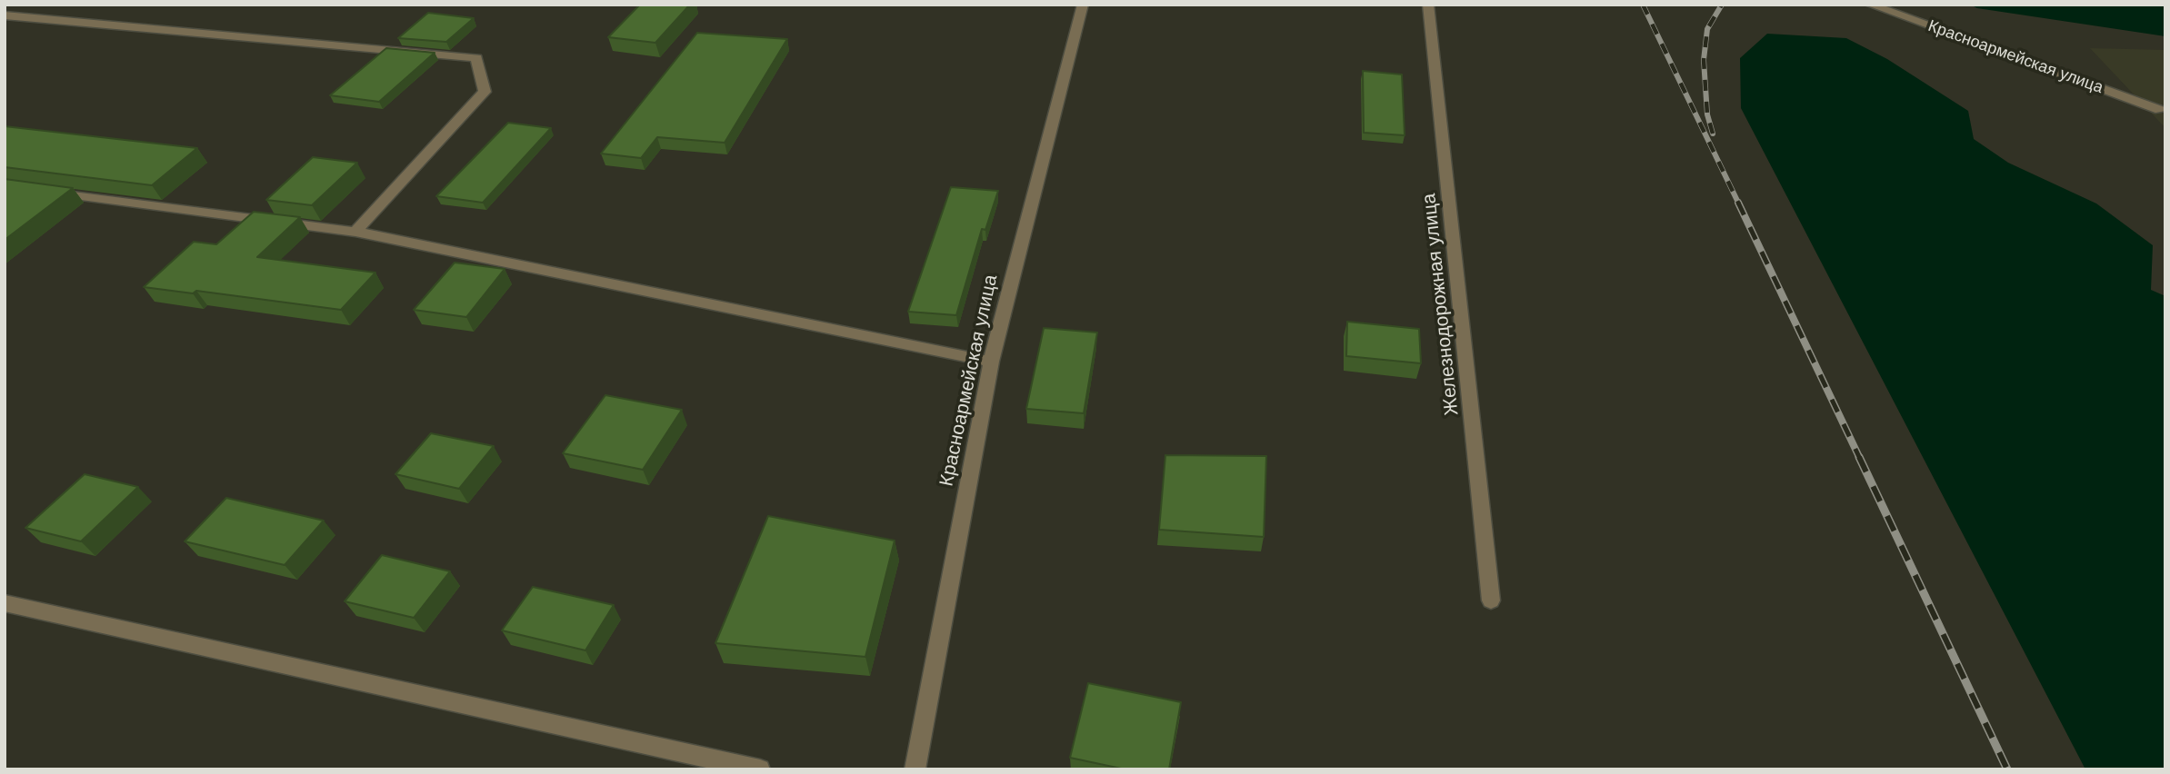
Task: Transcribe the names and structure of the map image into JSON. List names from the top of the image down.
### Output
{
  "streets": {
    "street": ["Красноармейская улица", "Железнодорожная улица"]
  }
}
